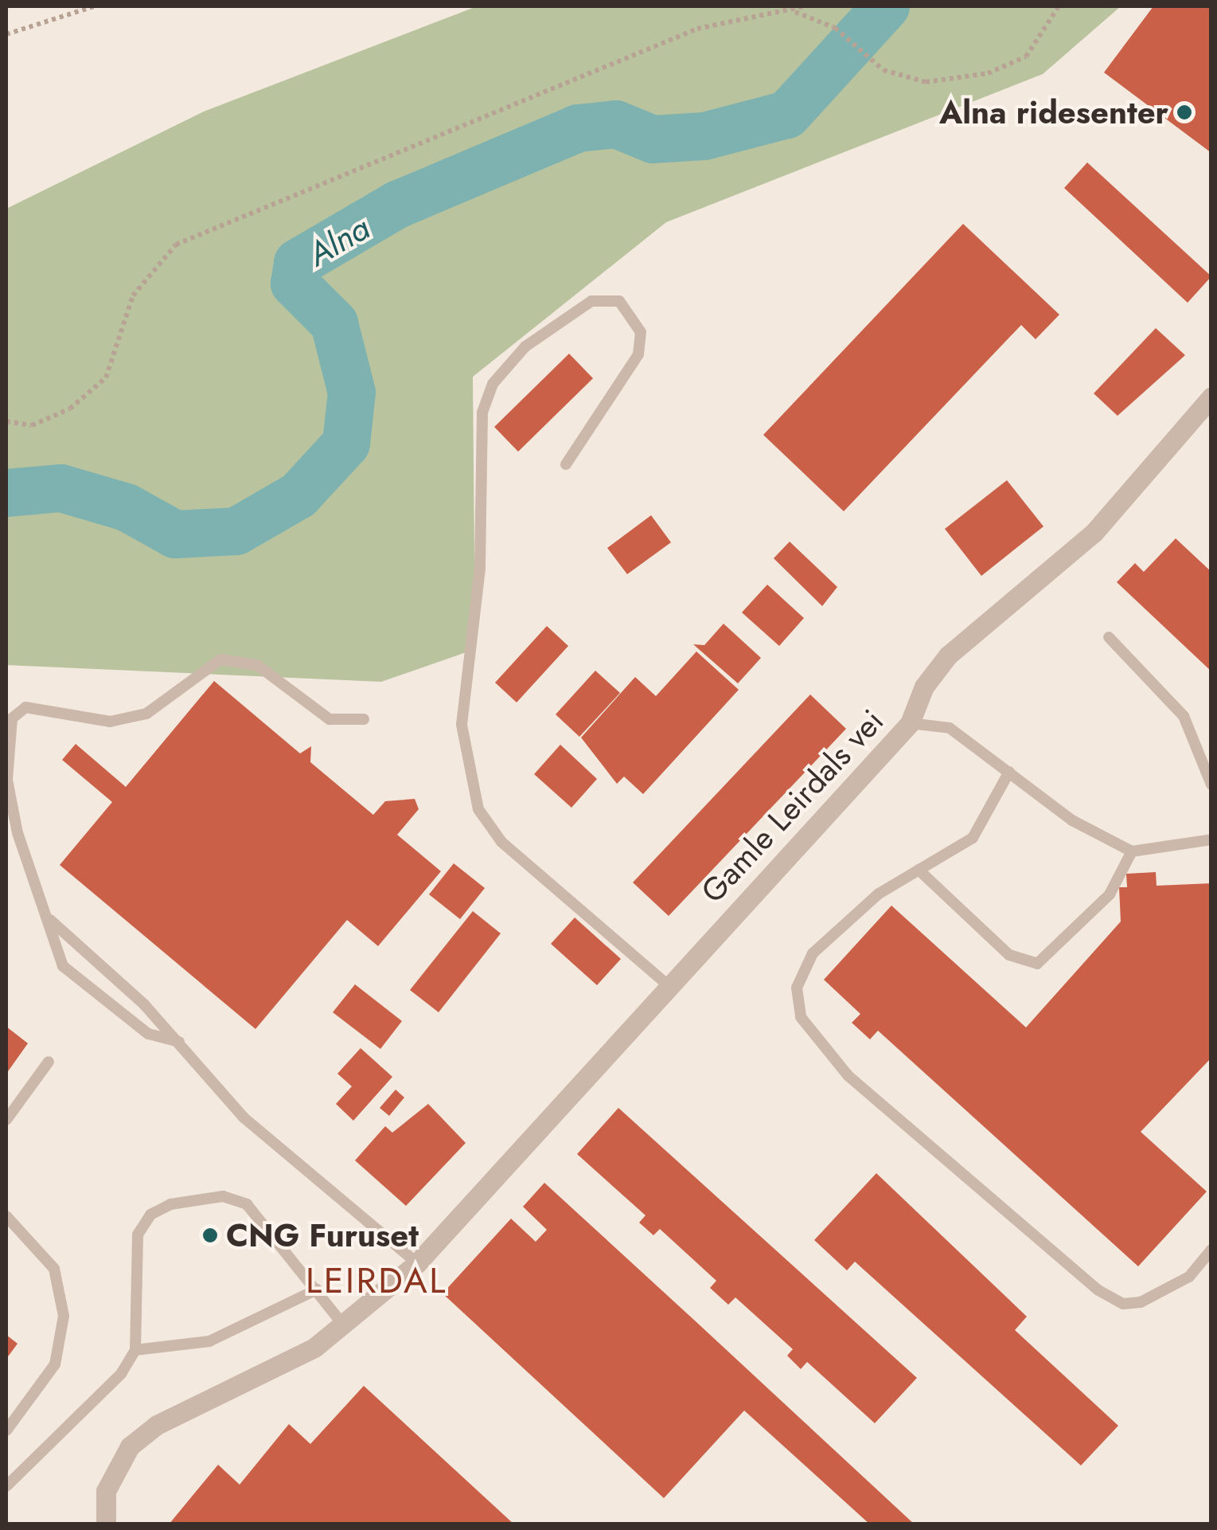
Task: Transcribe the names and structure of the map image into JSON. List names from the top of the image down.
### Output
{
  "streets": {
    "street": ["Gamle Leirdals vei"]
  },
  "districts": ["LEIRDAL"],
  "water": ["Alna"],
  "places": ["Alna ridesenter", "CNG Furuset"]
}
